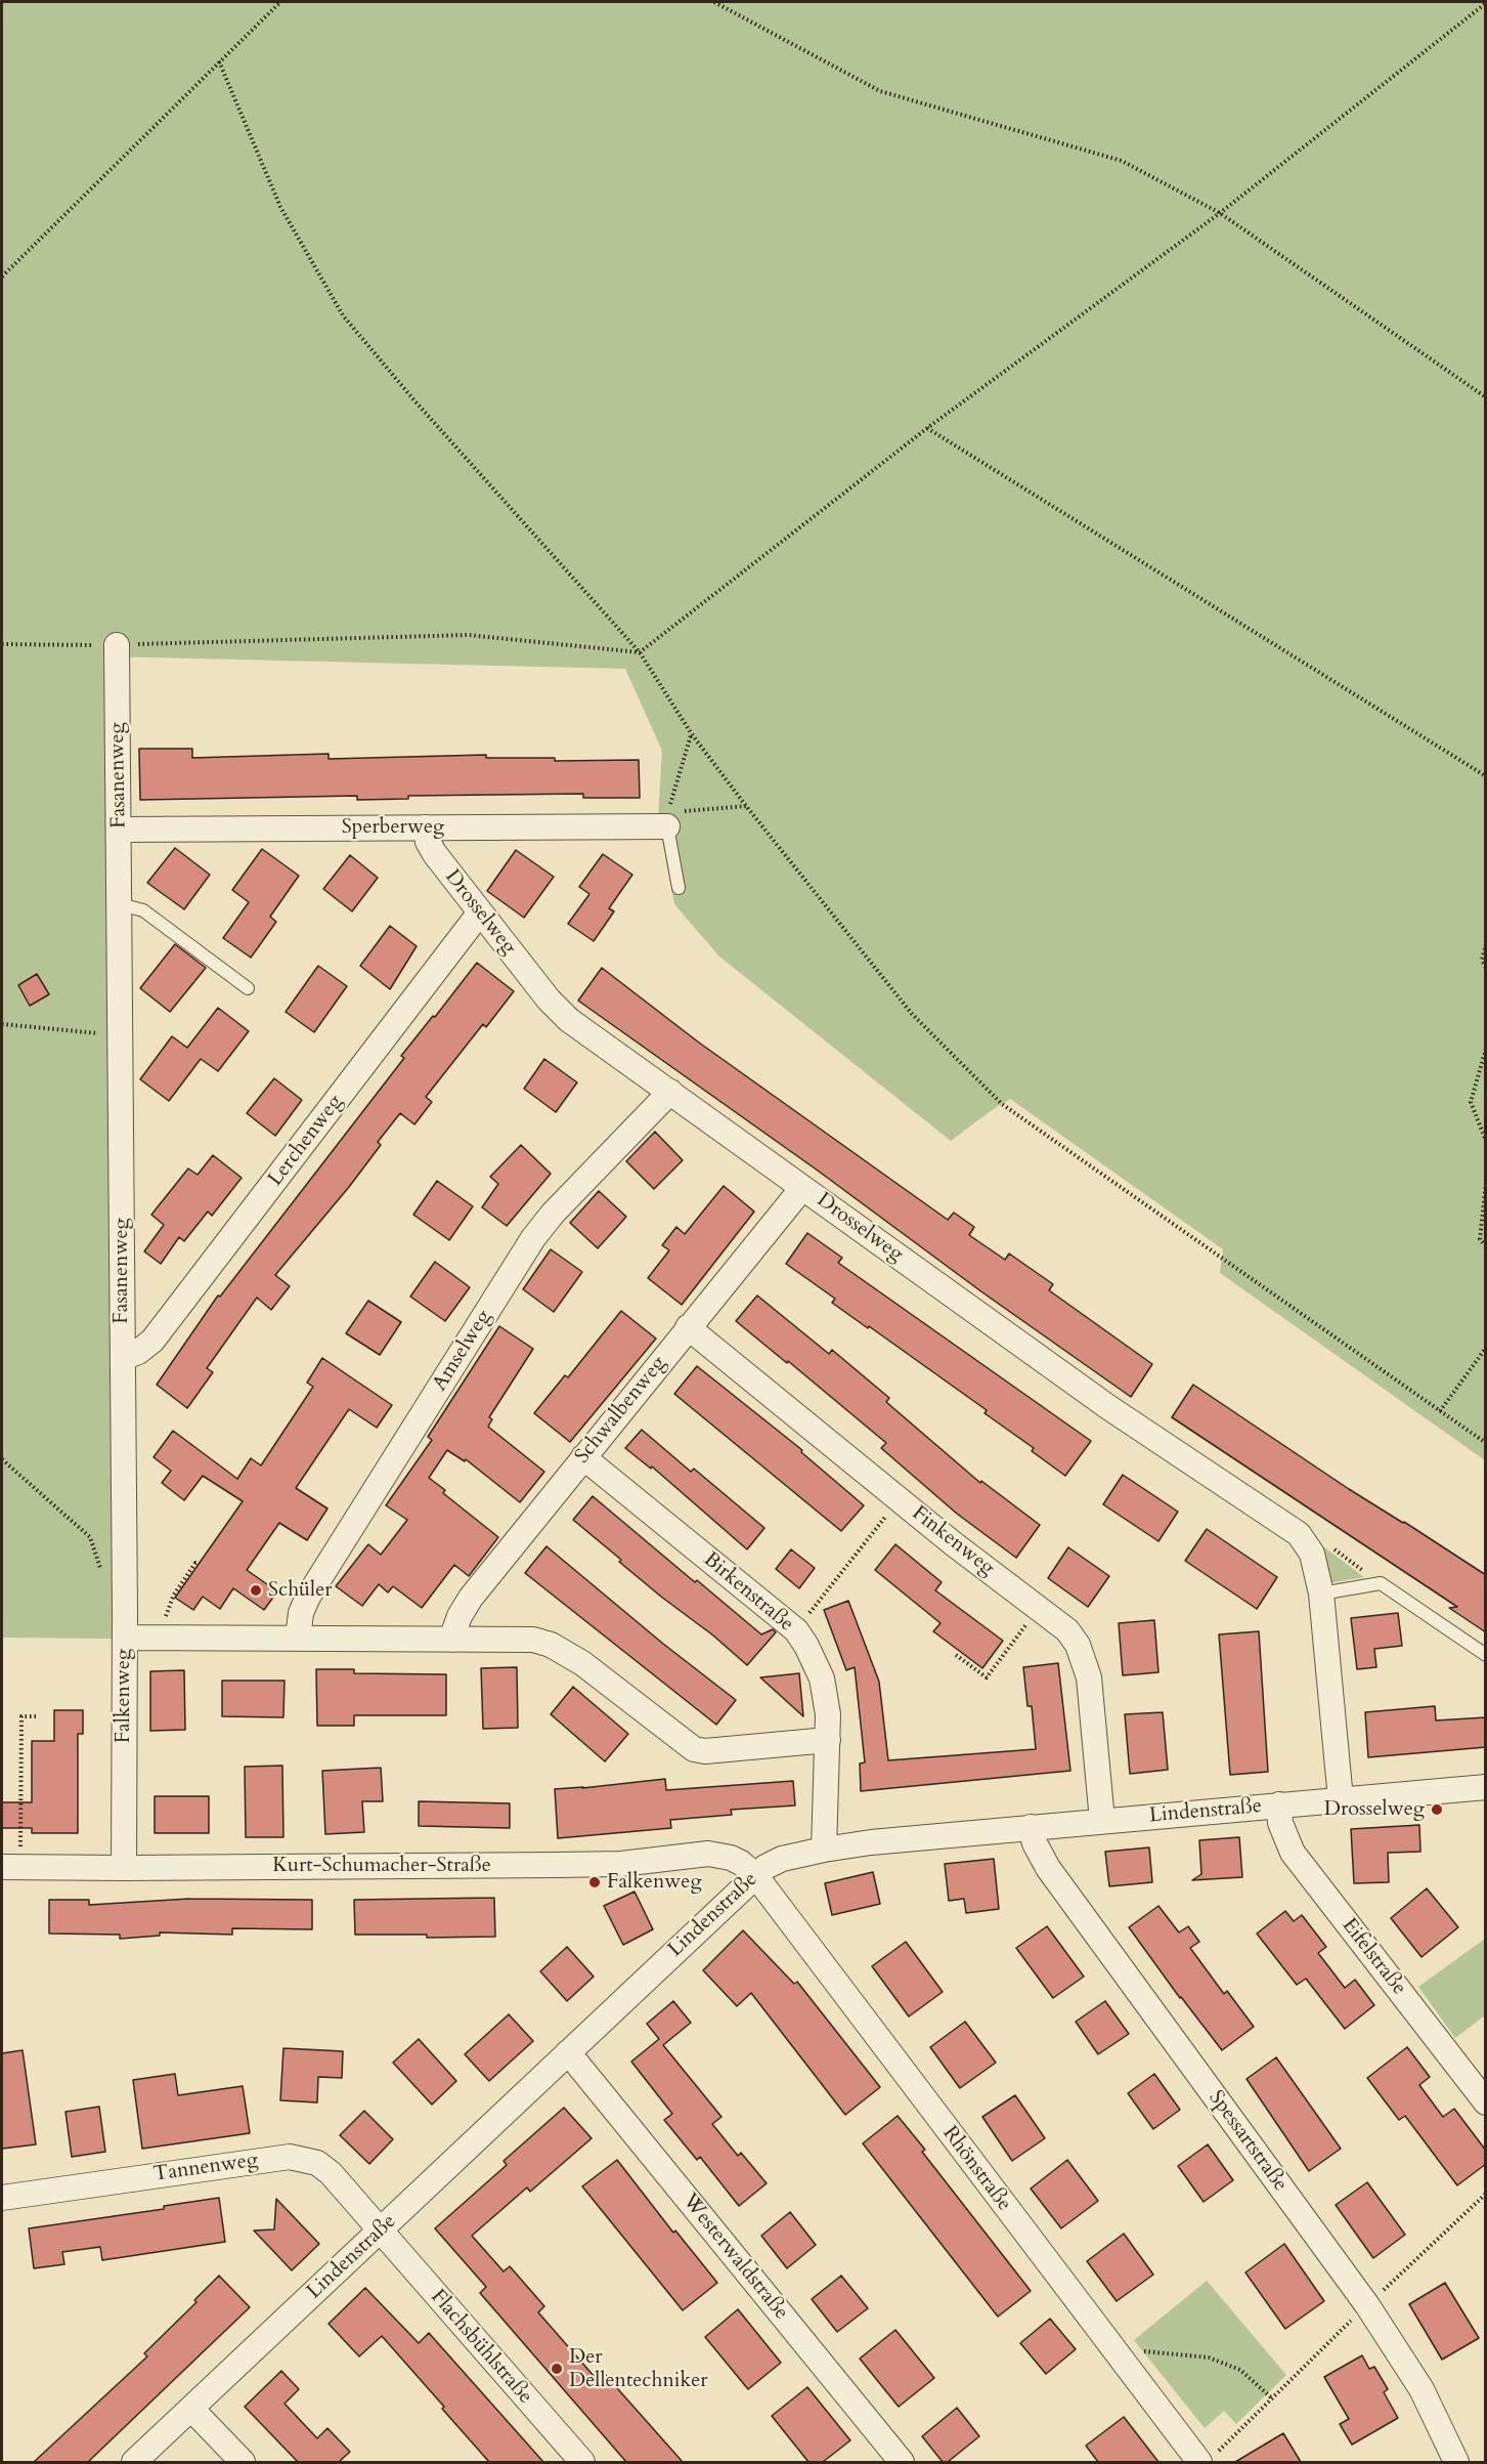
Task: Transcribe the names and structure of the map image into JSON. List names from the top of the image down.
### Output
{
  "streets": {
    "street": [
      "Fasanenweg",
      "Sperberweg",
      "Drosselweg",
      "Lerchenweg",
      "Amselweg",
      "Schwalbenweg",
      "Finkenweg",
      "Birkenstraße",
      "Falkenweg",
      "Lindenstraße",
      "Kurt-Schumacher-Straße",
      "Eifelstraße",
      "Spessartstraße",
      "Tannenweg",
      "Rhönstraße",
      "Westerwaldstraße",
      "Flachsbühlstraße"
    ]
  },
  "crossings": [
    ["Fasanenweg", "Sperberweg"],
    ["Fasanenweg", "Lerchenweg"],
    ["Fasanenweg", "Falkenweg"],
    ["Sperberweg", "Drosselweg"],
    ["Drosselweg", "Lerchenweg"],
    ["Drosselweg", "Amselweg"],
    ["Drosselweg", "Schwalbenweg"],
    ["Drosselweg", "Lindenstraße"],
    ["Amselweg", "Falkenweg"],
    ["Schwalbenweg", "Finkenweg"],
    ["Schwalbenweg", "Birkenstraße"],
    ["Schwalbenweg", "Falkenweg"],
    ["Finkenweg", "Lindenstraße"],
    ["Birkenstraße", "Falkenweg"],
    ["Birkenstraße", "Lindenstraße"],
    ["Falkenweg", "Kurt-Schumacher-Straße"],
    ["Lindenstraße", "Kurt-Schumacher-Straße"],
    ["Lindenstraße", "Eifelstraße"],
    ["Lindenstraße", "Spessartstraße"],
    ["Lindenstraße", "Tannenweg"],
    ["Lindenstraße", "Rhönstraße"],
    ["Lindenstraße", "Westerwaldstraße"],
    ["Lindenstraße", "Flachsbühlstraße"],
    ["Kurt-Schumacher-Straße", "Rhönstraße"],
    ["Tannenweg", "Flachsbühlstraße"]
  ],
  "places": [
    "Schüler",
    "Drosselweg",
    "Falkenweg",
    "Der Dellentechniker"
  ]
}
